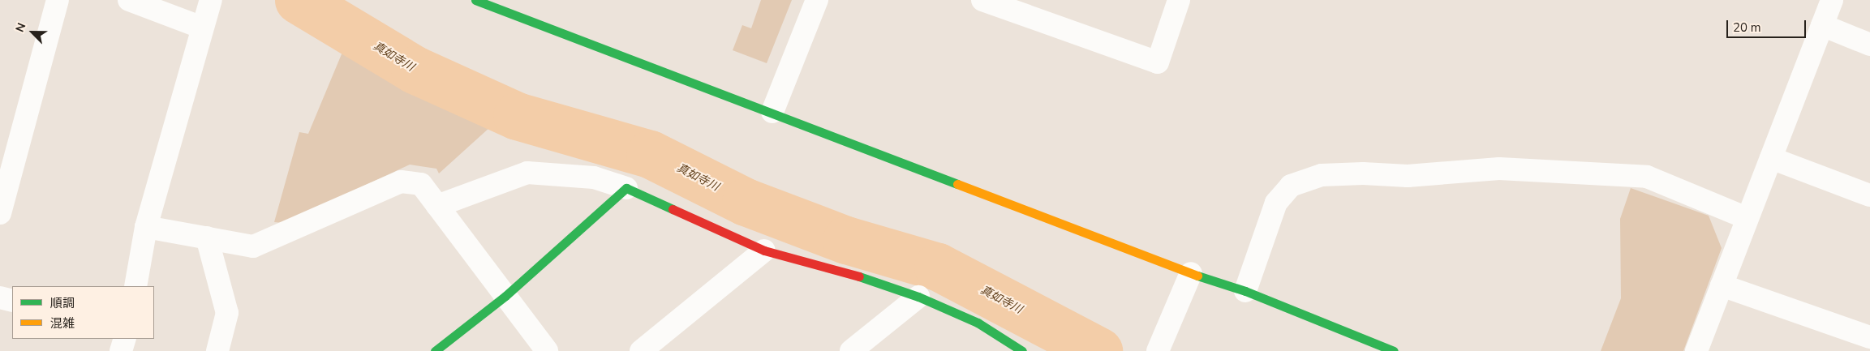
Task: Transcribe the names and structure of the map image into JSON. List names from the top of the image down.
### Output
{
  "water": ["真如寺川"],
  "legend": ["順調", "混雑"],
  "scale_bar": "20 m",
  "north": "top left"
}
